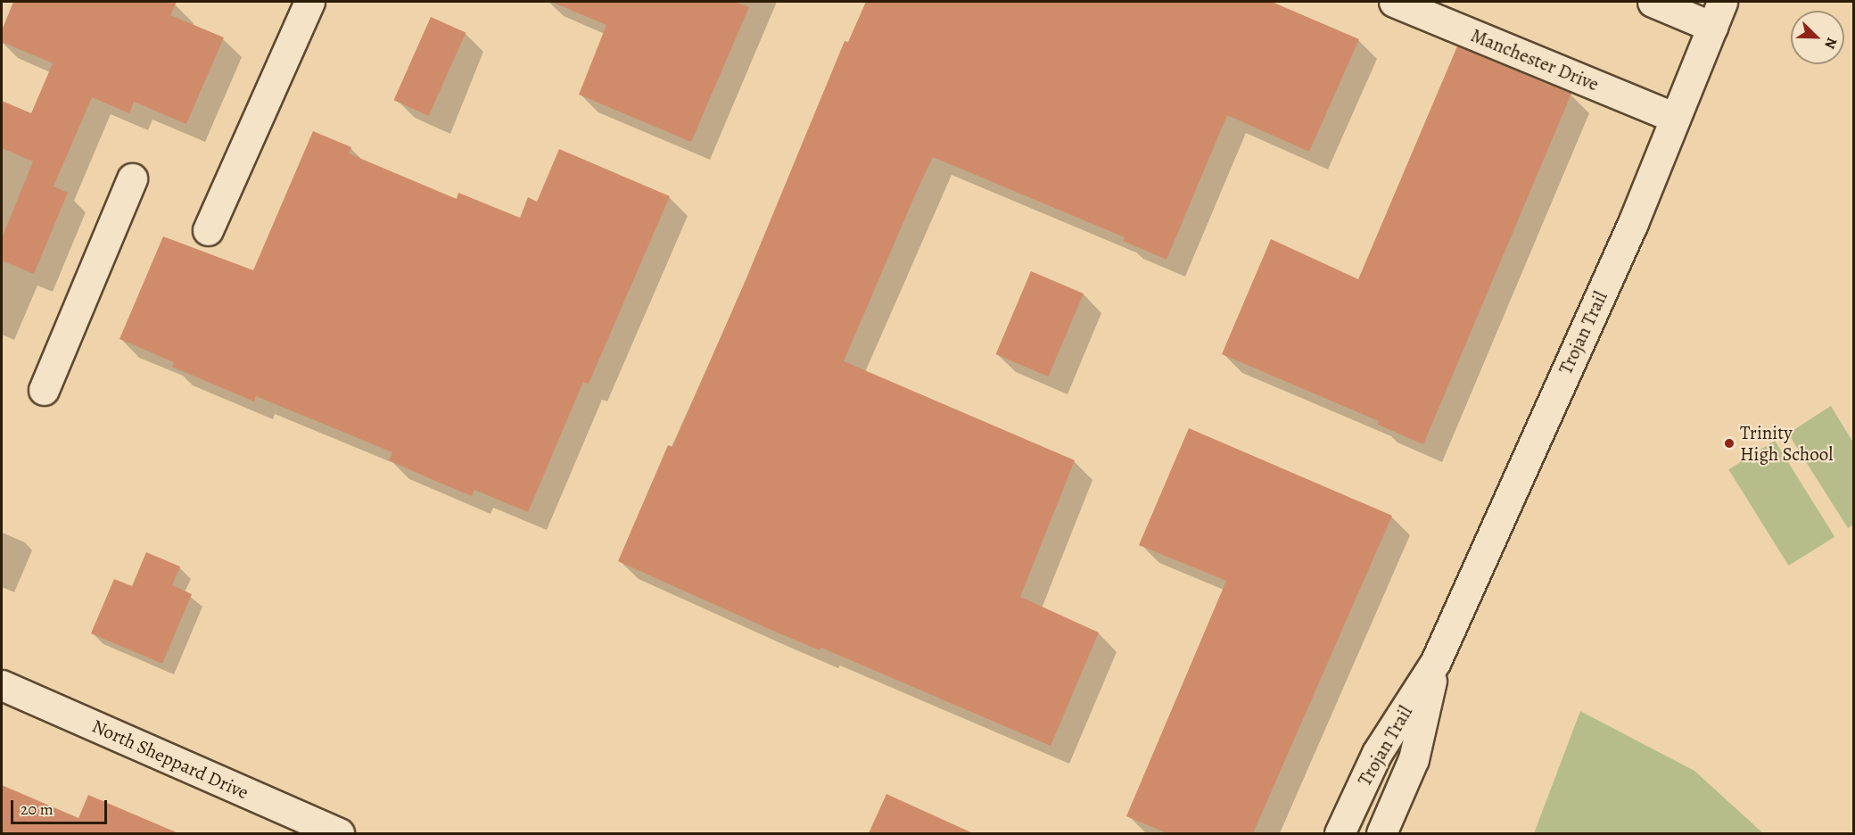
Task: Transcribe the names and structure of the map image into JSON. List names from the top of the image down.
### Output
{
  "streets": {
    "street": ["Manchester Drive", "Trojan Trail", "North Sheppard Drive"]
  },
  "crossings": [
    ["Manchester Drive", "Trojan Trail"]
  ],
  "places": ["Trinity High School"],
  "scale_bar": "20 m",
  "north": "bottom right"
}
